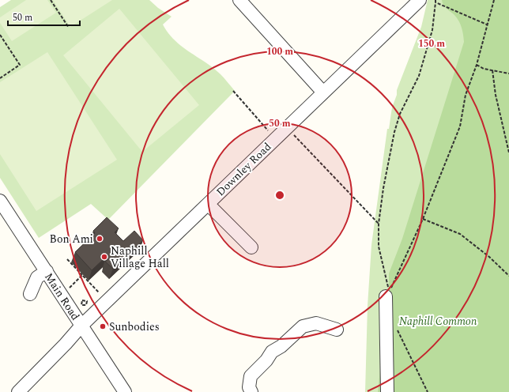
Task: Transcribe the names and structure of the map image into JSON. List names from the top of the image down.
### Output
{
  "streets": {
    "street": ["Downley Road", "Main Road"]
  },
  "crossings": [
    ["Downley Road", "Main Road"]
  ],
  "parks": ["Naphill Common"],
  "places": ["Bon Ami", "Naphill Village Hall", "Sunbodies"],
  "scale_bar": "50 m",
  "rings": ["150 m", "100 m", "50 m"]
}
